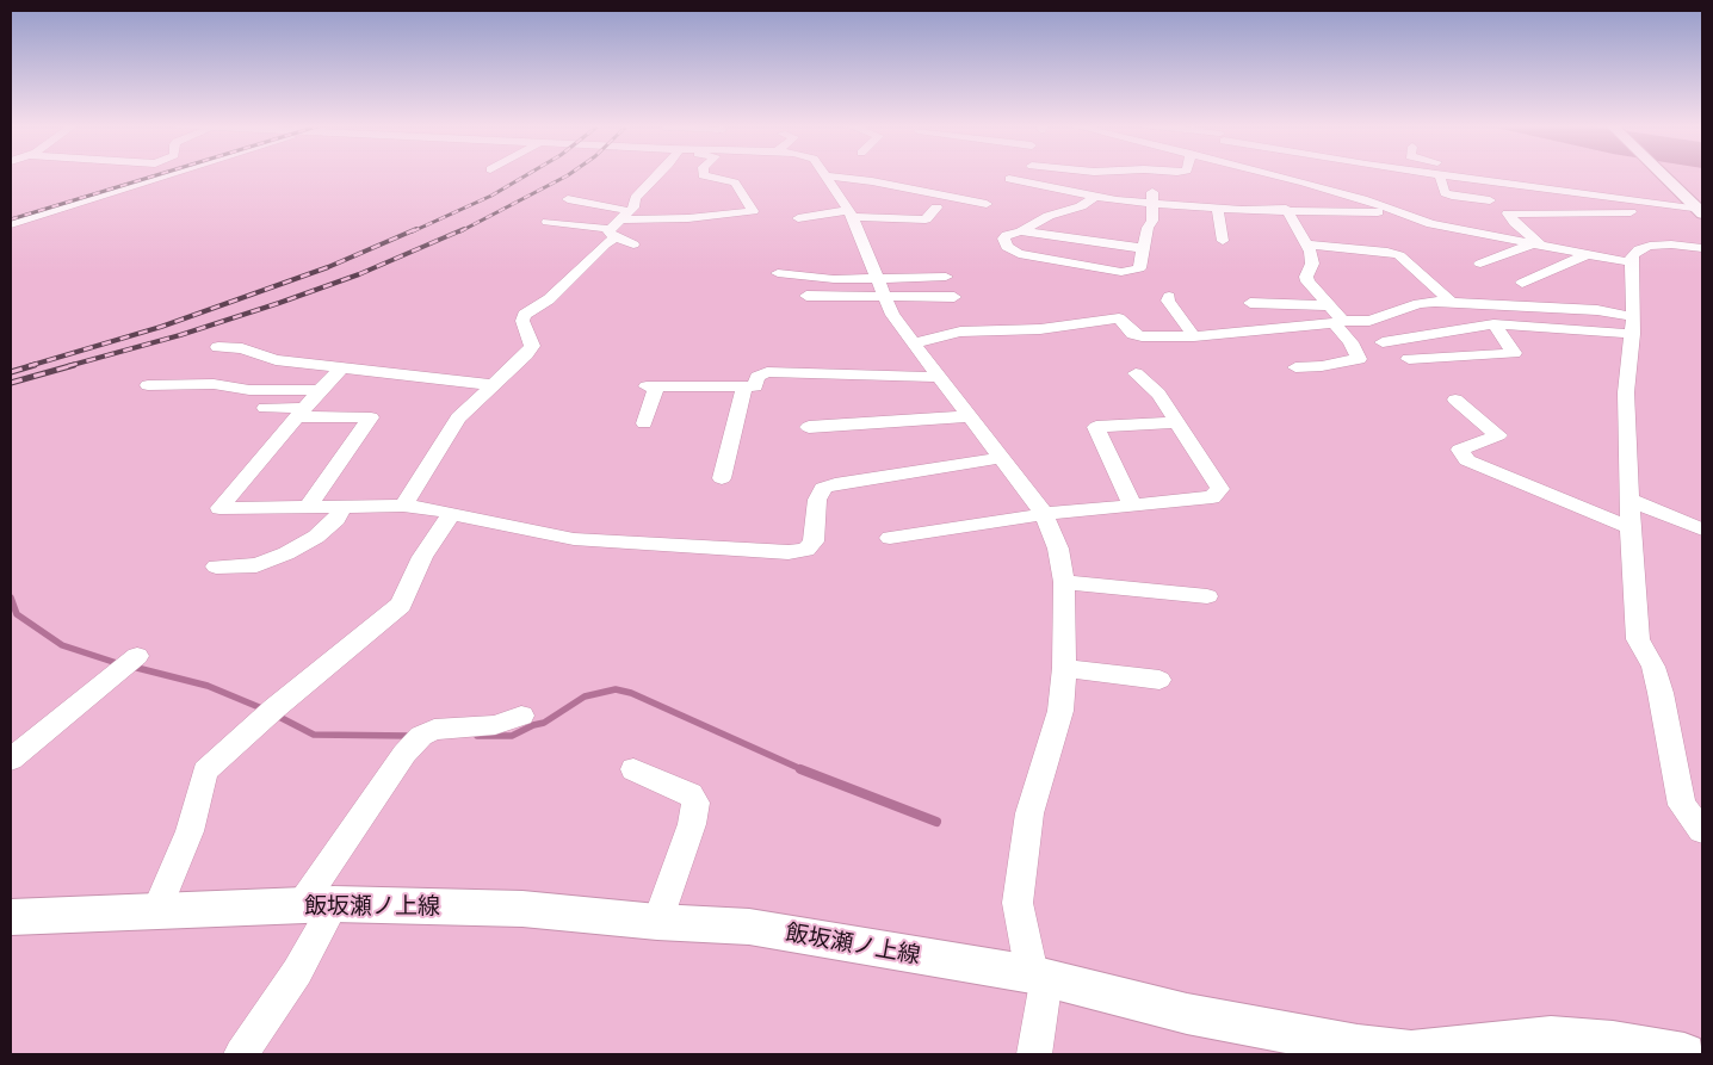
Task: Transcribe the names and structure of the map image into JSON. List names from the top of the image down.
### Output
{
  "streets": {
    "main road": ["飯坂瀬ノ上線"]
  }
}
